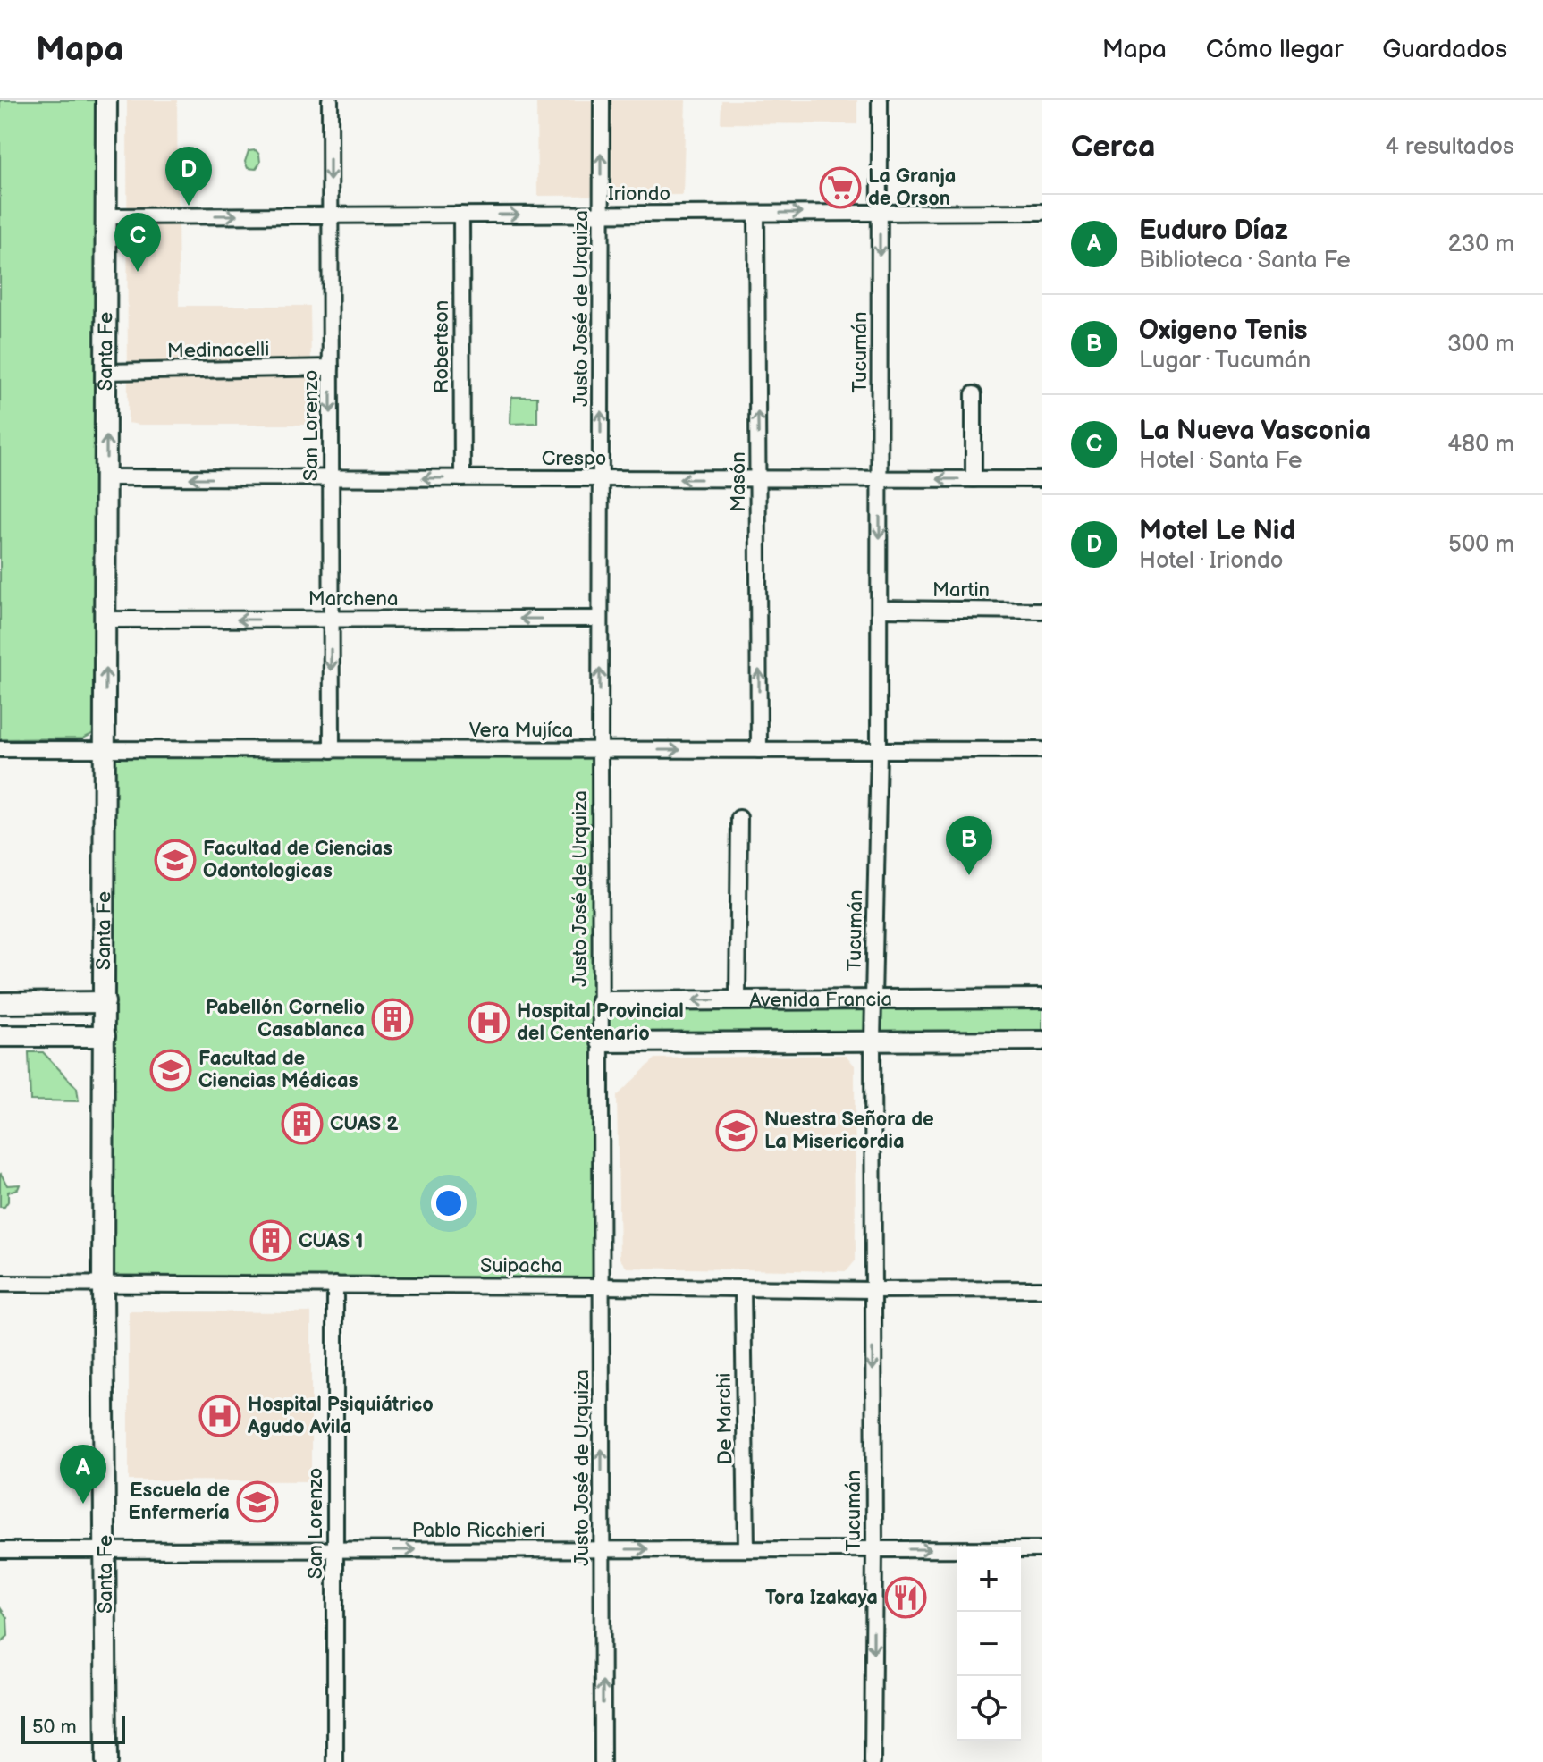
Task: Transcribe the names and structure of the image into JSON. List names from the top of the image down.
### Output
{
  "streets": {
    "main road": ["Santa Fe"],
    "street": [
      "Iriondo",
      "Justo José de Urquiza",
      "Robertson",
      "Medinacelli",
      "Tucumán",
      "San Lorenzo",
      "Crespo",
      "Masón",
      "Martin",
      "Marchena",
      "Vera Mujíca",
      "Avenida Francia",
      "Suipacha",
      "De Marchi",
      "Pablo Ricchieri"
    ]
  },
  "crossings": [
    ["Iriondo", "Justo José de Urquiza"],
    ["Iriondo", "Robertson"],
    ["Iriondo", "Santa Fe"],
    ["Iriondo", "Tucumán"],
    ["Iriondo", "San Lorenzo"],
    ["Iriondo", "Masón"],
    ["Justo José de Urquiza", "Crespo"],
    ["Justo José de Urquiza", "Marchena"],
    ["Justo José de Urquiza", "Vera Mujíca"],
    ["Justo José de Urquiza", "Avenida Francia"],
    ["Justo José de Urquiza", "Suipacha"],
    ["Justo José de Urquiza", "Pablo Ricchieri"],
    ["Robertson", "Crespo"],
    ["Medinacelli", "Santa Fe"],
    ["Medinacelli", "San Lorenzo"],
    ["Santa Fe", "Crespo"],
    ["Santa Fe", "Marchena"],
    ["Santa Fe", "Vera Mujíca"],
    ["Santa Fe", "Suipacha"],
    ["Santa Fe", "Pablo Ricchieri"],
    ["Tucumán", "Crespo"],
    ["Tucumán", "Martin"],
    ["Tucumán", "Vera Mujíca"],
    ["Tucumán", "Avenida Francia"],
    ["Tucumán", "Suipacha"],
    ["Tucumán", "Pablo Ricchieri"],
    ["San Lorenzo", "Crespo"],
    ["San Lorenzo", "Marchena"],
    ["San Lorenzo", "Vera Mujíca"],
    ["San Lorenzo", "Suipacha"],
    ["San Lorenzo", "Pablo Ricchieri"],
    ["Crespo", "Masón"],
    ["Masón", "Vera Mujíca"],
    ["Suipacha", "De Marchi"],
    ["De Marchi", "Pablo Ricchieri"]
  ],
  "one_way": [
    "Iriondo",
    "Justo José de Urquiza",
    "Tucumán",
    "Crespo",
    "Masón",
    "Marchena",
    "Pablo Ricchieri"
  ],
  "places": {
    "supermarket": ["La Granja de Orson"],
    "school or university": [
      "Facultad de Ciencias Odontologicas",
      "Facultad de Ciencias Médicas",
      "Nuestra Señora de La Misericordia",
      "Escuela de Enfermería"
    ],
    "building": ["Pabellón Cornelio Casablanca", "CUAS 2", "CUAS 1"],
    "hospital": ["Hospital Provincial del Centenario", "Hospital Psiquiátrico Agudo Avila"],
    "restaurant": ["Tora Izakaya"]
  },
  "scale_bar": "50 m",
  "page": {
    "header": "Mapa",
    "nav": ["Mapa", "Cómo llegar", "Guardados"],
    "heading": ["Cerca", "4 resultados"],
    "pins": [
      "D",
      "C",
      "B",
      "A"
    ],
    "list": [
      {
        "mark": "A",
        "name": "Euduro Díaz",
        "note": "Biblioteca · Santa Fe",
        "value": "230 m"
      },
      {
        "mark": "B",
        "name": "Oxigeno Tenis",
        "note": "Lugar · Tucumán",
        "value": "300 m"
      },
      {
        "mark": "C",
        "name": "La Nueva Vasconia",
        "note": "Hotel · Santa Fe",
        "value": "480 m"
      },
      {
        "mark": "D",
        "name": "Motel Le Nid",
        "note": "Hotel · Iriondo",
        "value": "500 m"
      }
    ],
    "map_buttons": ["+", "−"],
    "scale": "50 m"
  }
}
